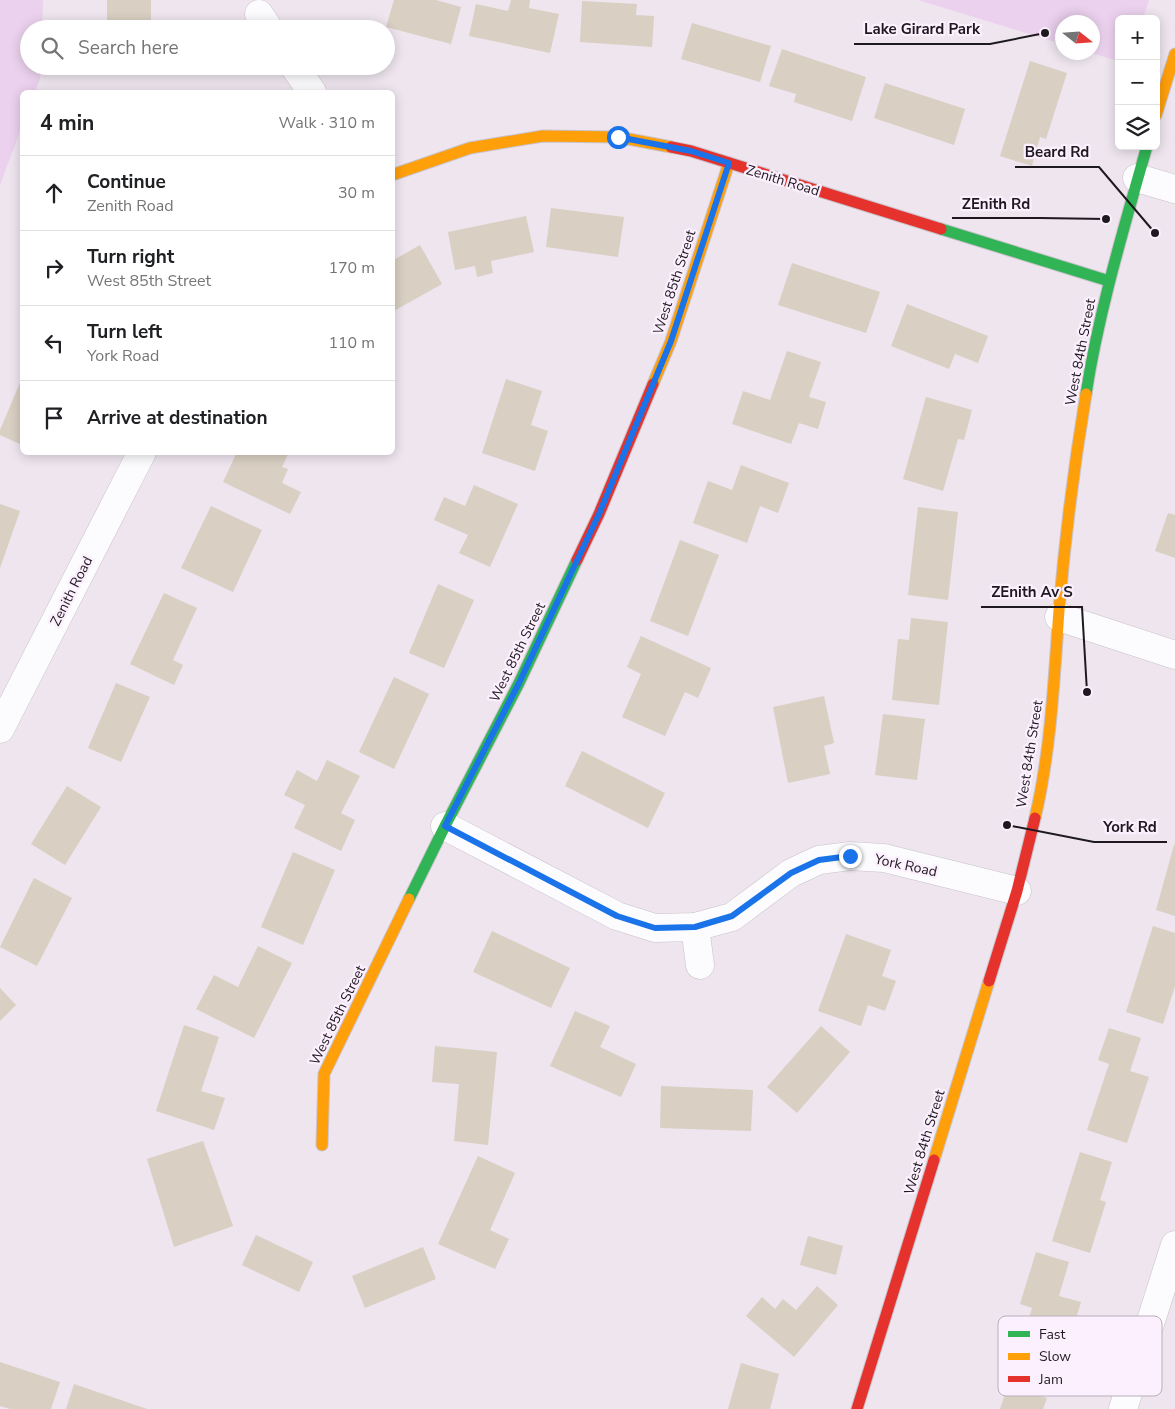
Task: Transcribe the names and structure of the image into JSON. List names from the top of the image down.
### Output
{
  "streets": {
    "street": [
      "Zenith Road",
      "West 85th Street",
      "West 84th Street",
      "York Road"
    ]
  },
  "crossings": [
    ["Zenith Road", "West 85th Street"],
    ["Zenith Road", "West 84th Street"],
    ["West 85th Street", "York Road"],
    ["West 84th Street", "York Road"]
  ],
  "places": [
    "Lake Girard Park",
    "ZEnith Rd",
    "Beard Rd",
    "ZEnith Av S",
    "York Rd"
  ],
  "legend": ["Fast", "Slow", "Jam"],
  "north": "right",
  "page": {
    "map_buttons": ["+", "−"],
    "search": "Search here",
    "heading": ["4 min", "Walk · 310 m"],
    "list": [
      ["Continue", "Zenith Road", "30 m"],
      ["Turn right", "West 85th Street", "170 m"],
      ["Turn left", "York Road", "110 m"],
      "Arrive at destination"
    ]
  }
}
